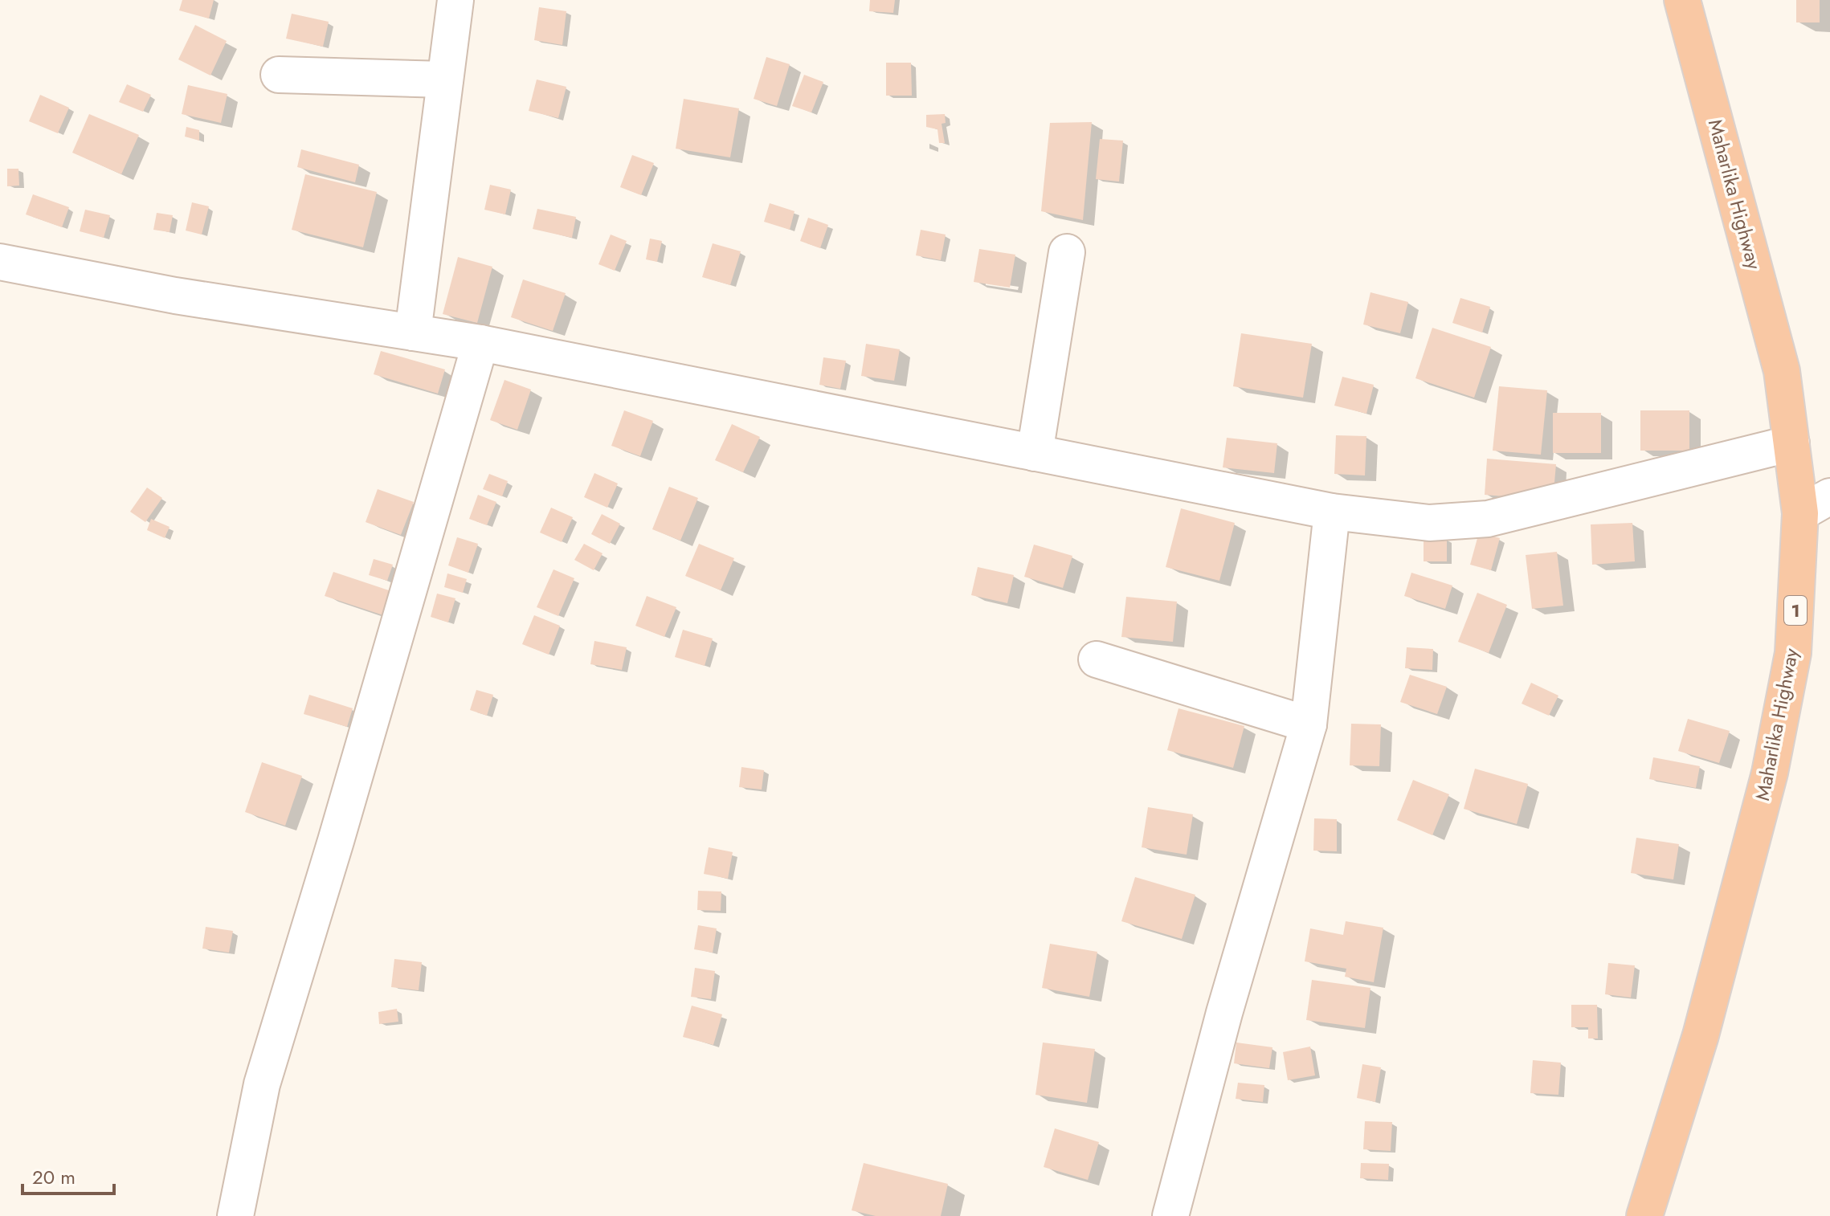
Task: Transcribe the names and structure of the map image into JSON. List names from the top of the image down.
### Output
{
  "streets": {
    "highway": ["Maharlika Highway", "1"]
  },
  "scale_bar": "20 m"
}
